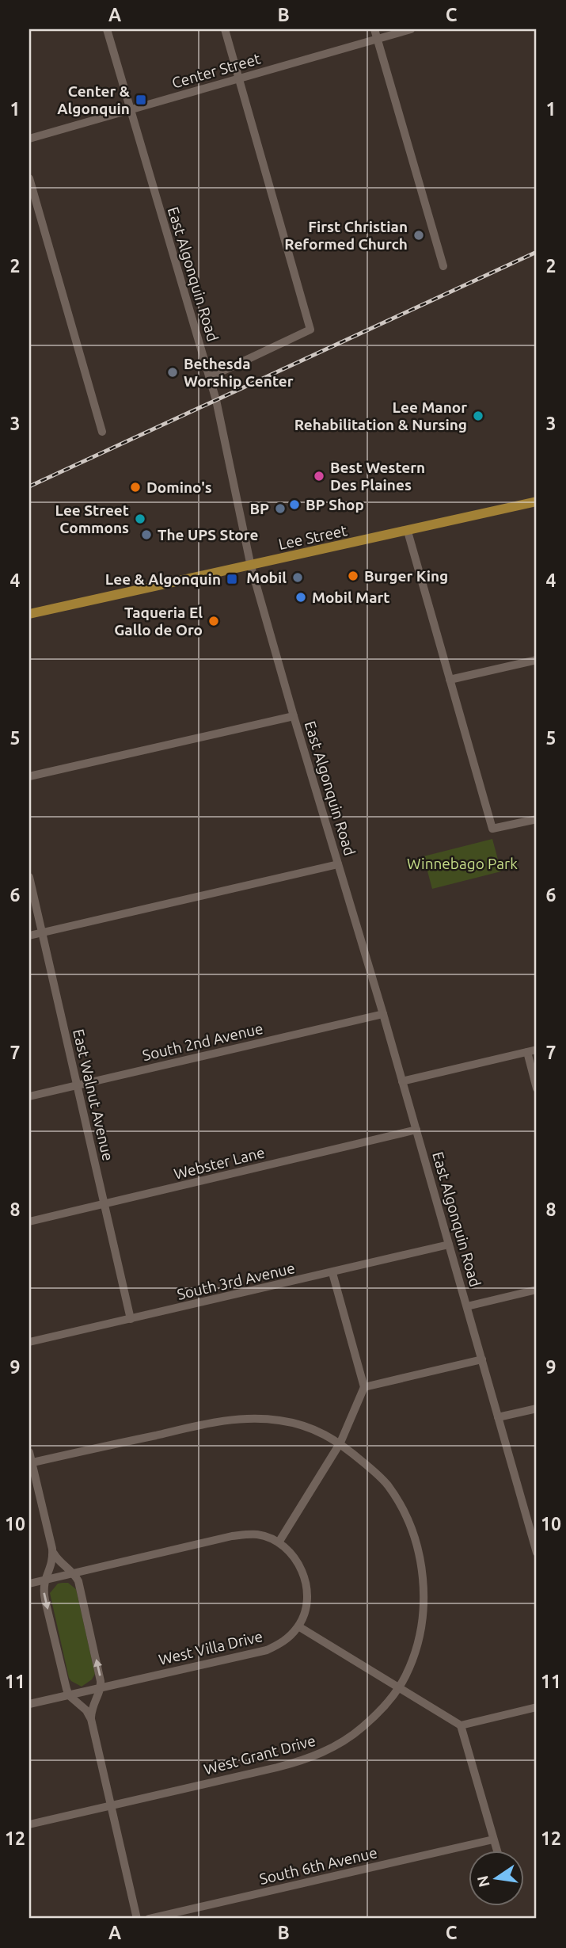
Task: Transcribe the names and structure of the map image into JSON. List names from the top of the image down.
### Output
{
  "streets": {
    "main road": ["Lee Street"],
    "street": [
      "Center Street",
      "East Algonquin Road",
      "South 2nd Avenue",
      "East Walnut Avenue",
      "Webster Lane",
      "South 3rd Avenue",
      "West Villa Drive",
      "West Grant Drive",
      "South 6th Avenue"
    ]
  },
  "crossings": [
    ["Center Street", "East Algonquin Road"],
    ["East Algonquin Road", "Lee Street"],
    ["East Algonquin Road", "South 2nd Avenue"],
    ["East Algonquin Road", "Webster Lane"],
    ["East Algonquin Road", "South 3rd Avenue"],
    ["South 2nd Avenue", "East Walnut Avenue"],
    ["East Walnut Avenue", "Webster Lane"],
    ["East Walnut Avenue", "South 3rd Avenue"]
  ],
  "parks": ["Winnebago Park"],
  "places": {
    "transit": ["Center & Algonquin", "Lee & Algonquin"],
    "other": [
      "First Christian Reformed Church",
      "Bethesda Worship Center",
      "Lee Manor Rehabilitation & Nursing",
      "Best Western Des Plaines",
      "Domino's",
      "BP Shop",
      "BP",
      "Lee Street Commons",
      "The UPS Store",
      "Burger King",
      "Mobil",
      "Mobil Mart",
      "Taqueria El Gallo de Oro"
    ]
  },
  "north": "left",
  "grid": {
    "columns": ["A", "B", "C"],
    "rows": [
      "1",
      "2",
      "3",
      "4",
      "5",
      "6",
      "7",
      "8",
      "9",
      "10",
      "11",
      "12"
    ]
  }
}
